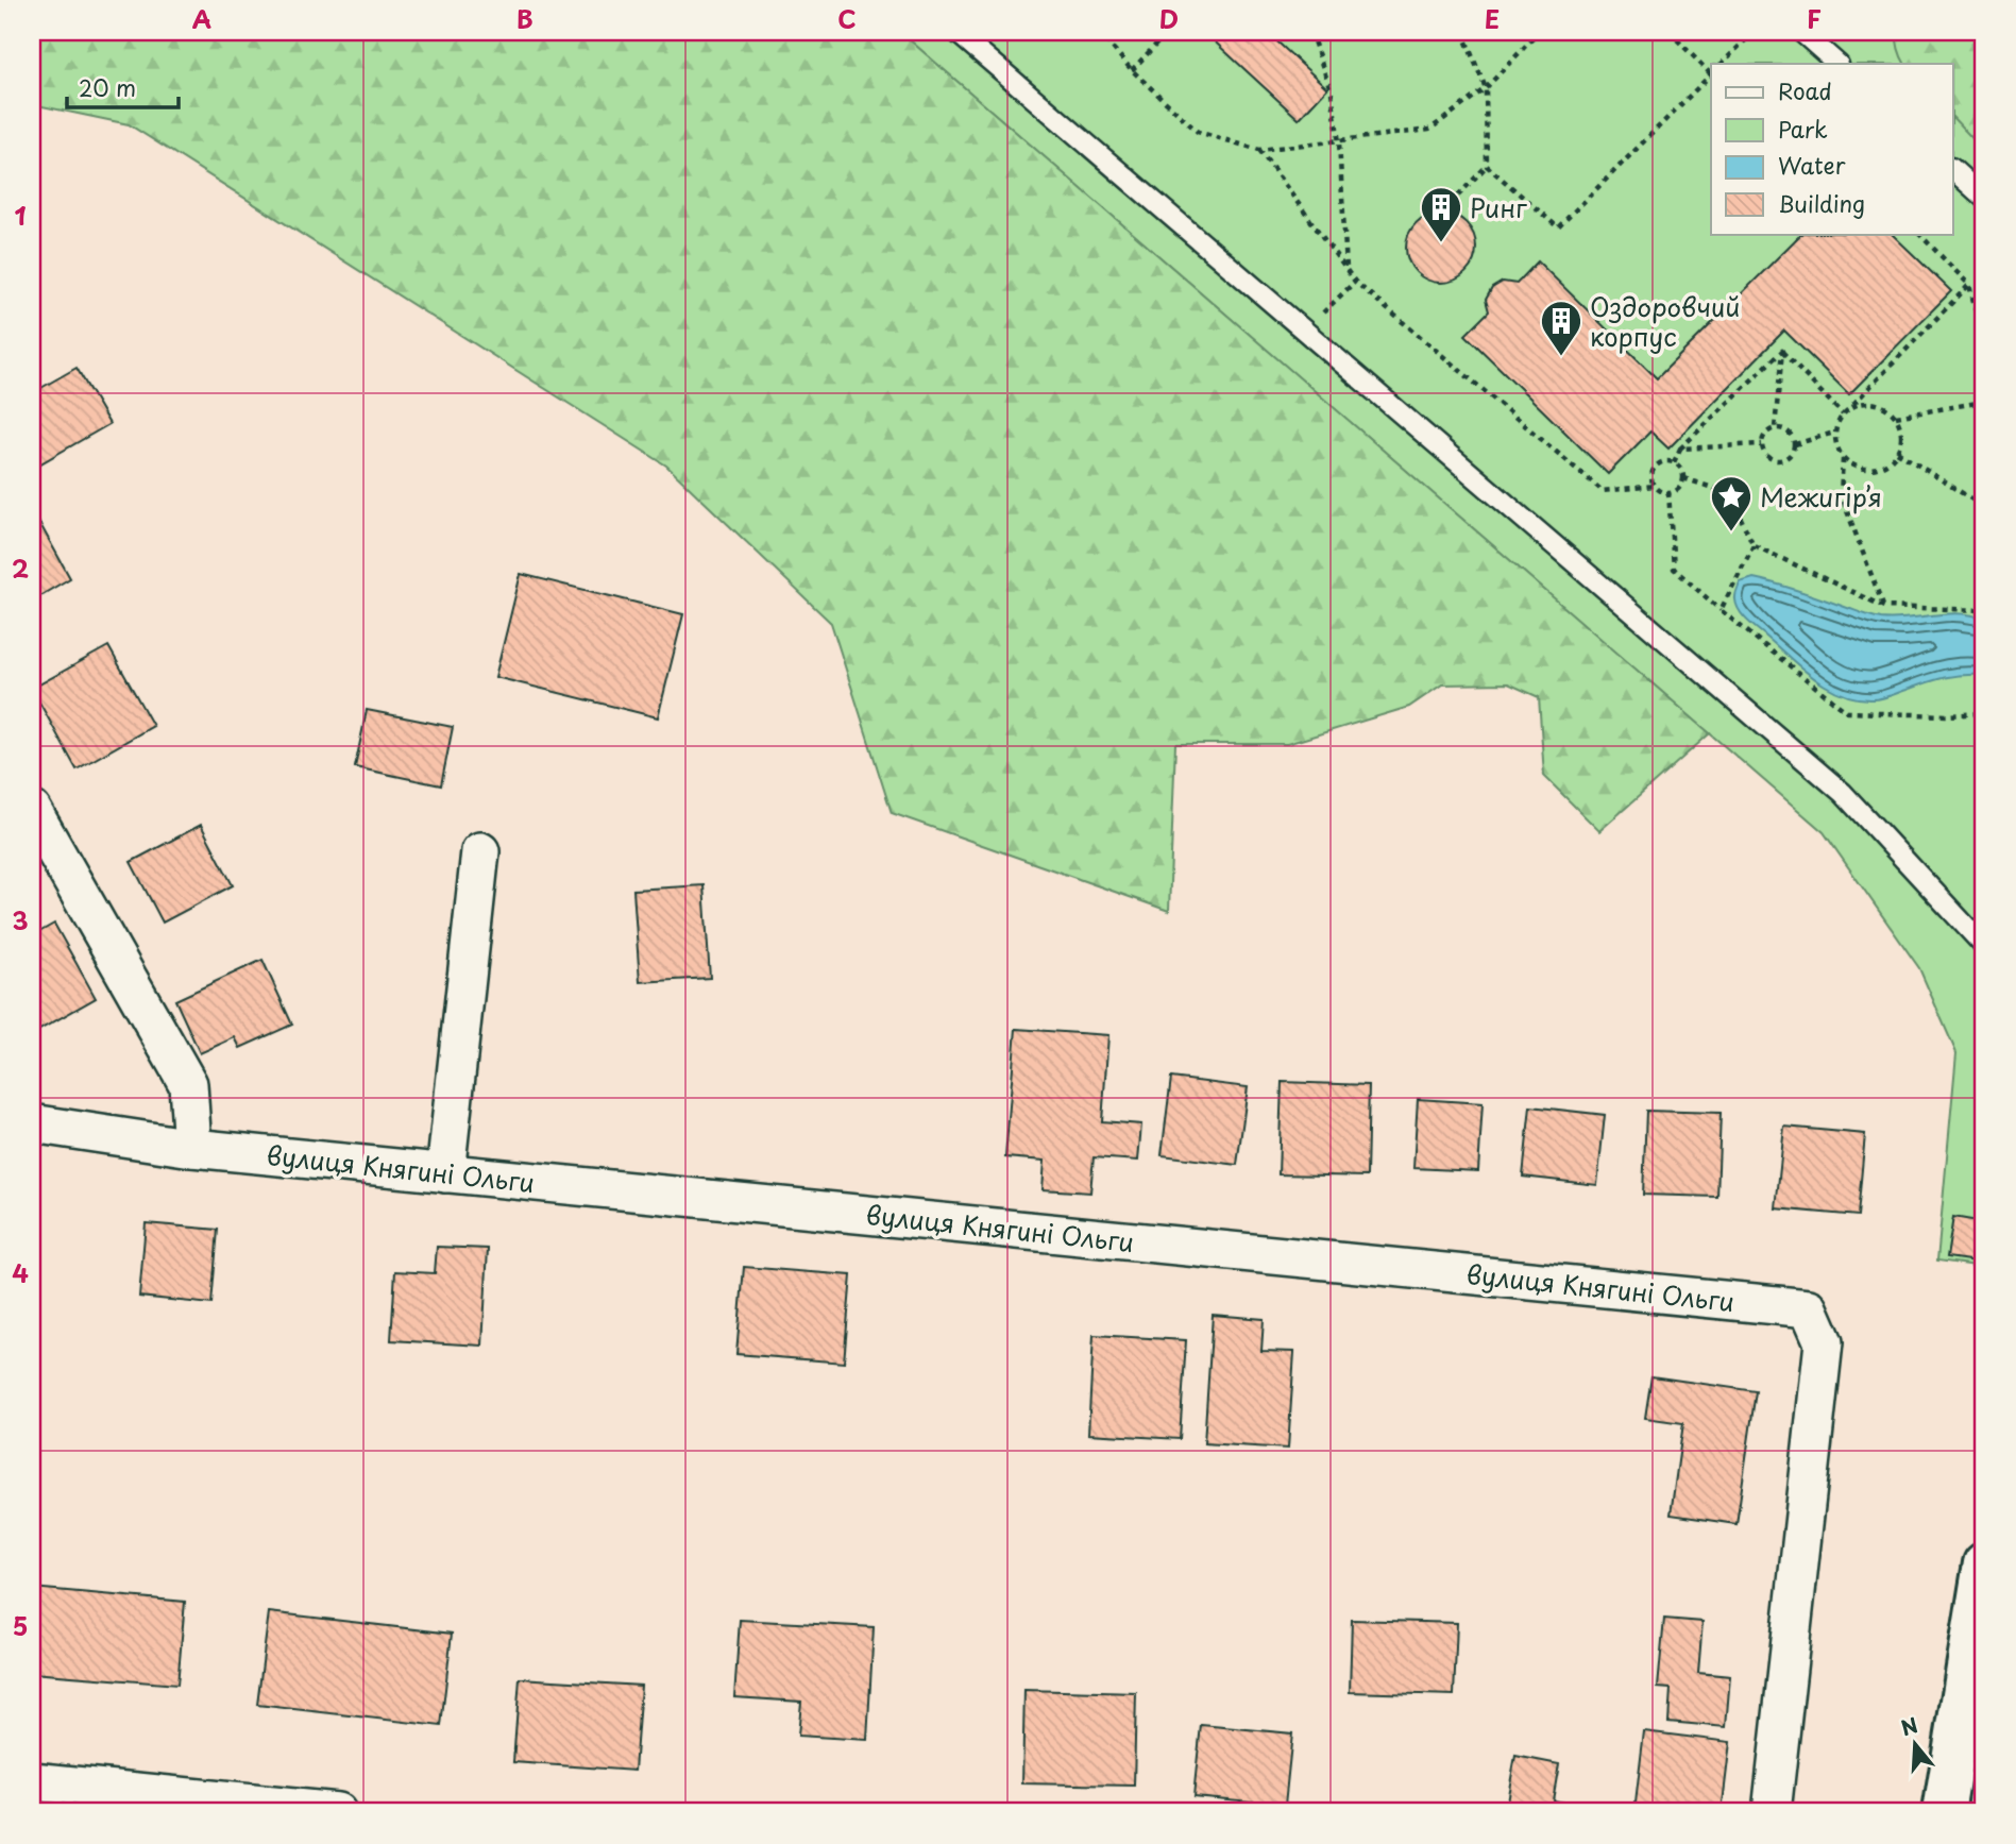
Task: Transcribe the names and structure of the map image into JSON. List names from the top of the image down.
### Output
{
  "streets": {
    "street": ["вулиця Княгині Ольги"]
  },
  "places": {
    "building": ["Ринг", "Оздоровчий корпус"],
    "place": ["Межигір’я"]
  },
  "legend": [
    "Road",
    "Park",
    "Water",
    "Building"
  ],
  "scale_bar": "20 m",
  "north": "top",
  "grid": {
    "columns": [
      "A",
      "B",
      "C",
      "D",
      "E",
      "F"
    ],
    "rows": [
      "1",
      "2",
      "3",
      "4",
      "5"
    ]
  }
}
